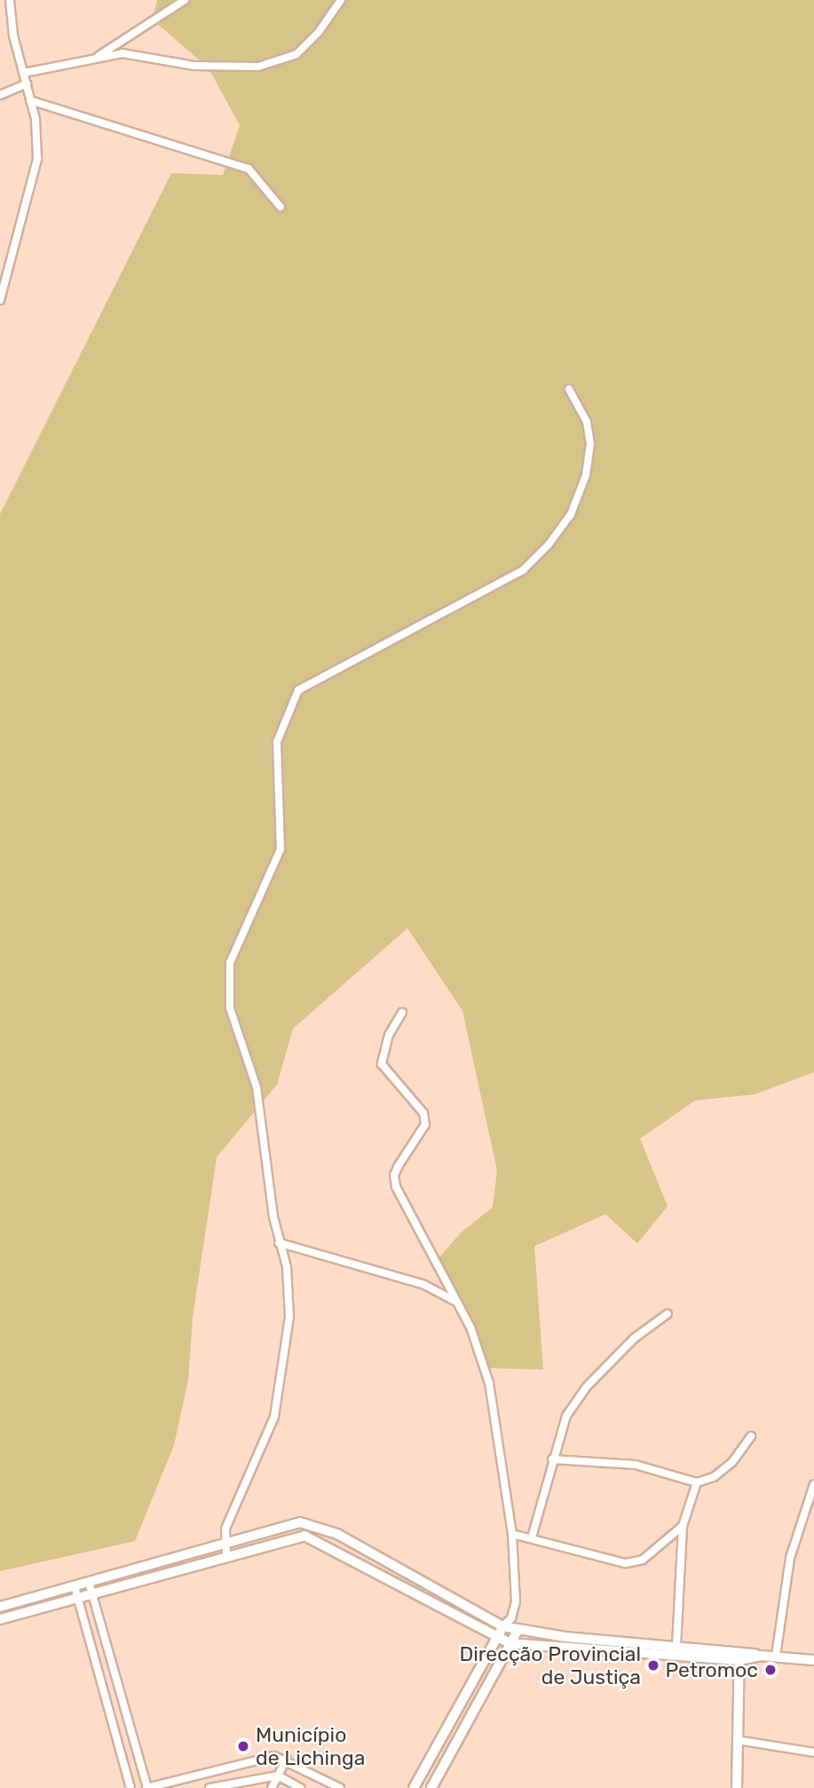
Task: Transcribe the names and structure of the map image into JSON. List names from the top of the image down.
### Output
{
  "places": ["Direcção Provincial de Justiça", "Petromoc", "Município de Lichinga"]
}
